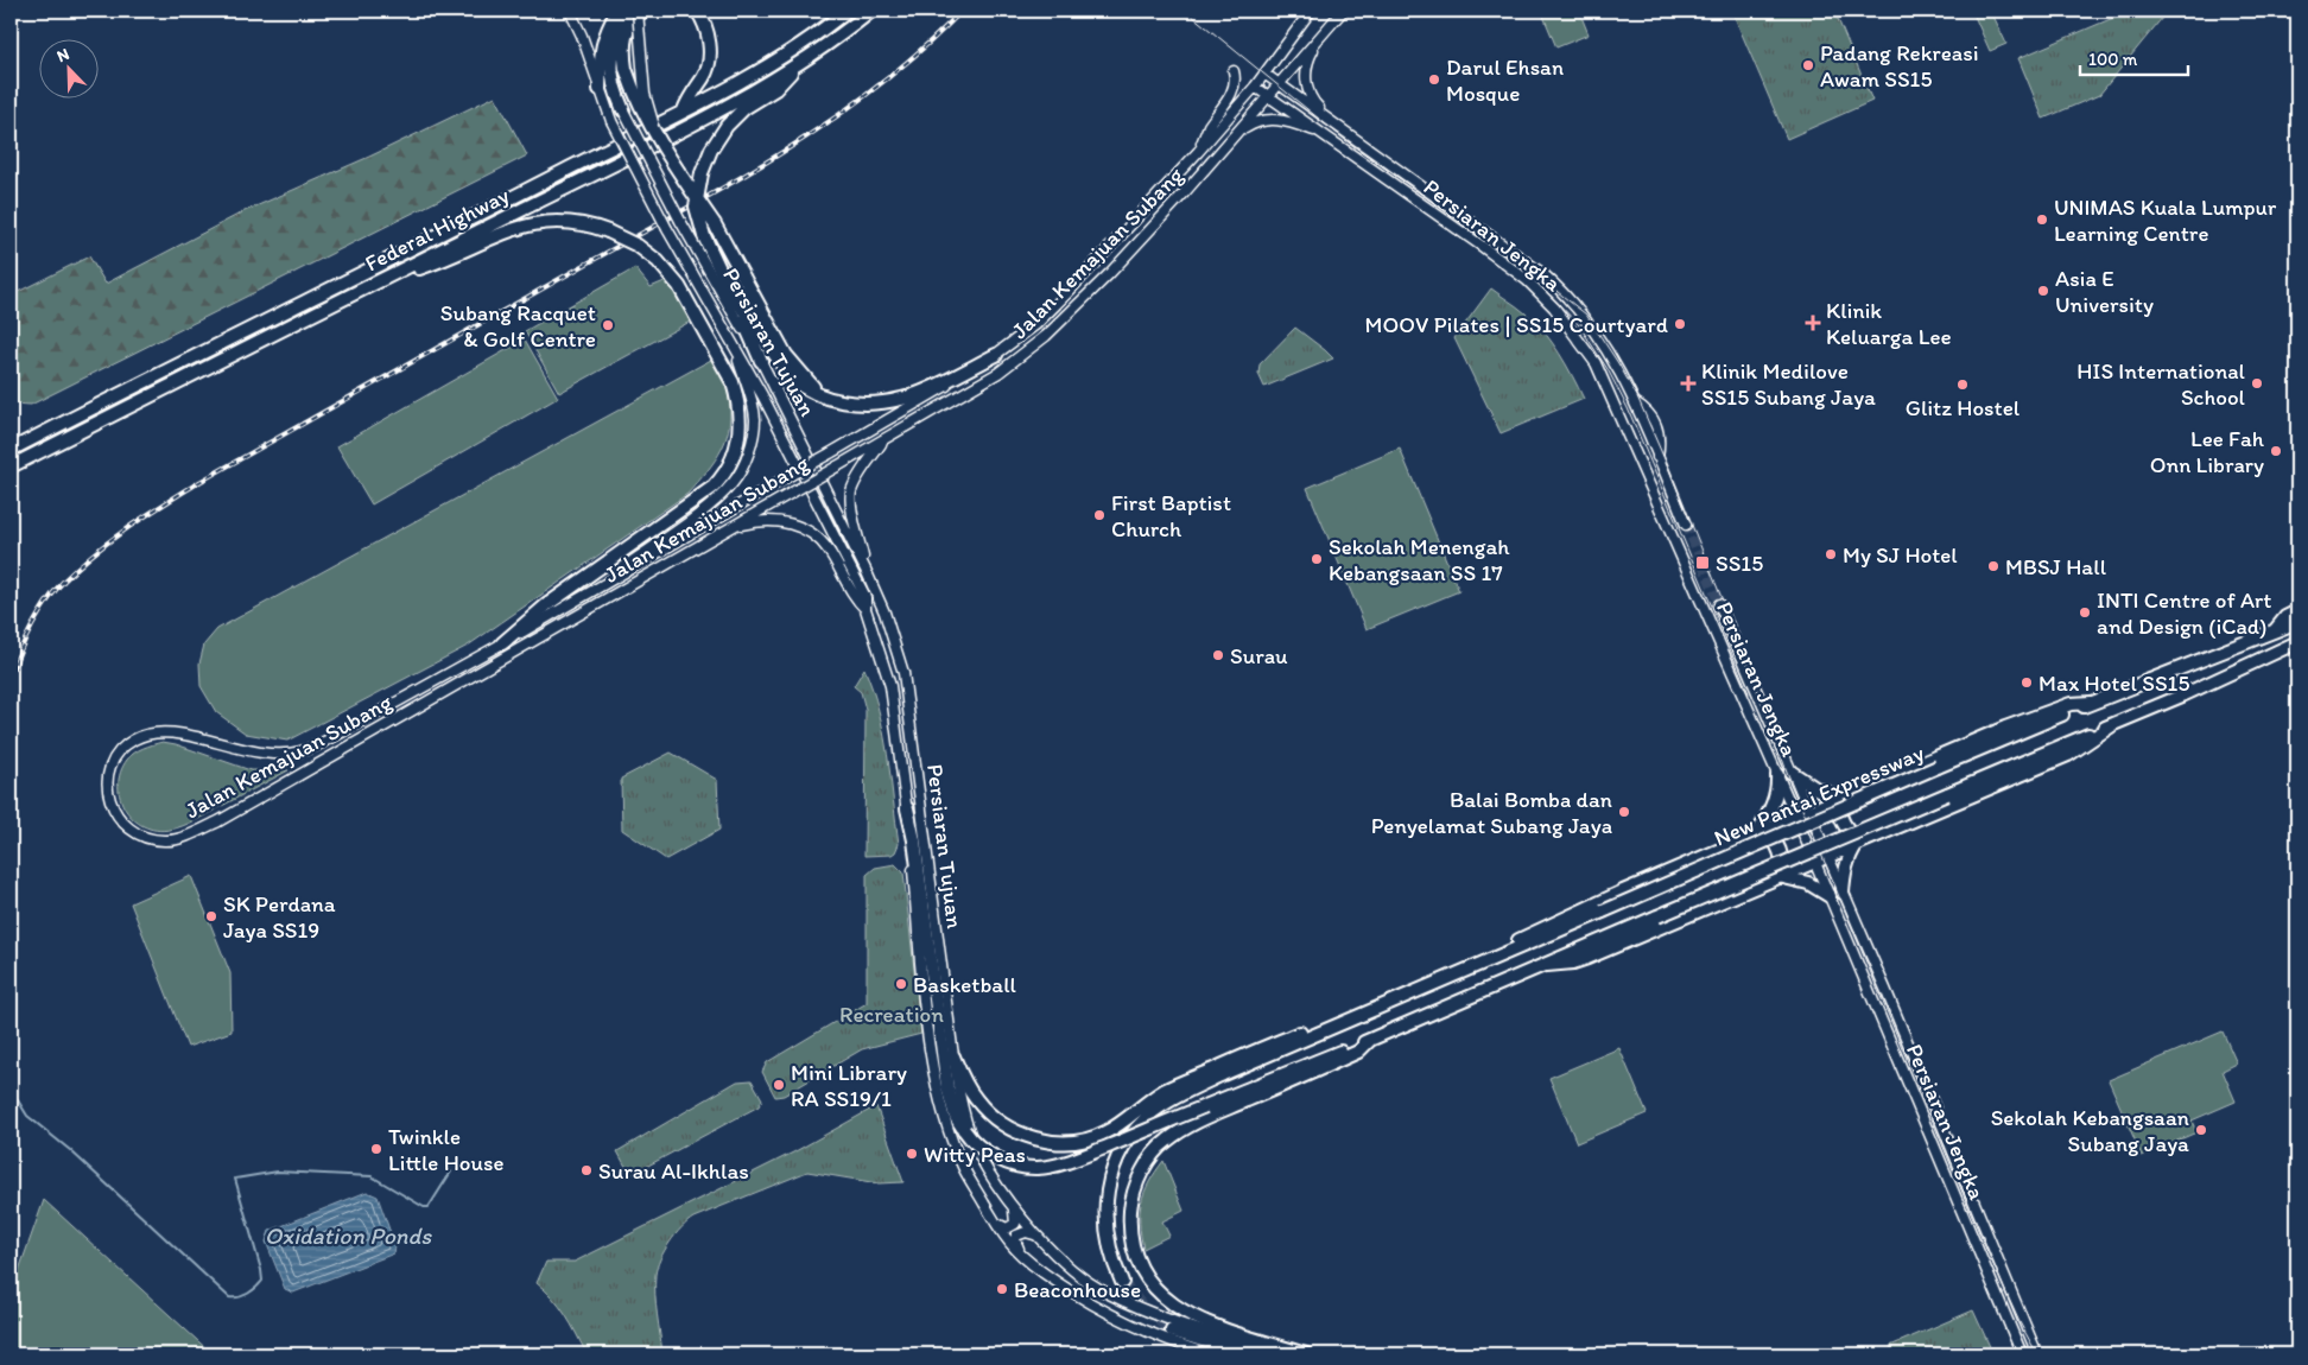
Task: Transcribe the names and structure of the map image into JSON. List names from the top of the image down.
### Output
{
  "streets": {
    "highway": ["Federal Highway", "New Pantai Expressway"],
    "main road": ["Persiaran Jengka", "Jalan Kemajuan Subang", "Persiaran Tujuan"]
  },
  "crossings": [
    ["Persiaran Jengka", "Jalan Kemajuan Subang"]
  ],
  "water": ["Oxidation Ponds"],
  "parks": ["Recreation"],
  "places": {
    "other": [
      "Padang Rekreasi Awam SS15",
      "Darul Ehsan Mosque",
      "UNIMAS Kuala Lumpur Learning Centre",
      "Asia E University",
      "MOOV Pilates | SS15 Courtyard",
      "Subang Racquet & Golf Centre",
      "HIS International School",
      "Glitz Hostel",
      "Lee Fah Onn Library",
      "First Baptist Church",
      "My SJ Hotel",
      "Sekolah Menengah Kebangsaan SS 17",
      "MBSJ Hall",
      "INTI Centre of Art and Design (iCad)",
      "Surau",
      "Max Hotel SS15",
      "Balai Bomba dan Penyelamat Subang Jaya",
      "SK Perdana Jaya SS19",
      "Basketball",
      "Mini Library RA SS19/1",
      "Sekolah Kebangsaan Subang Jaya",
      "Twinkle Little House",
      "Witty Peas",
      "Surau Al-Ikhlas",
      "Beaconhouse"
    ],
    "health": ["Klinik Keluarga Lee", "Klinik Medilove SS15 Subang Jaya"],
    "transit": ["SS15"]
  },
  "scale_bar": "100 m",
  "north": "top left"
}
